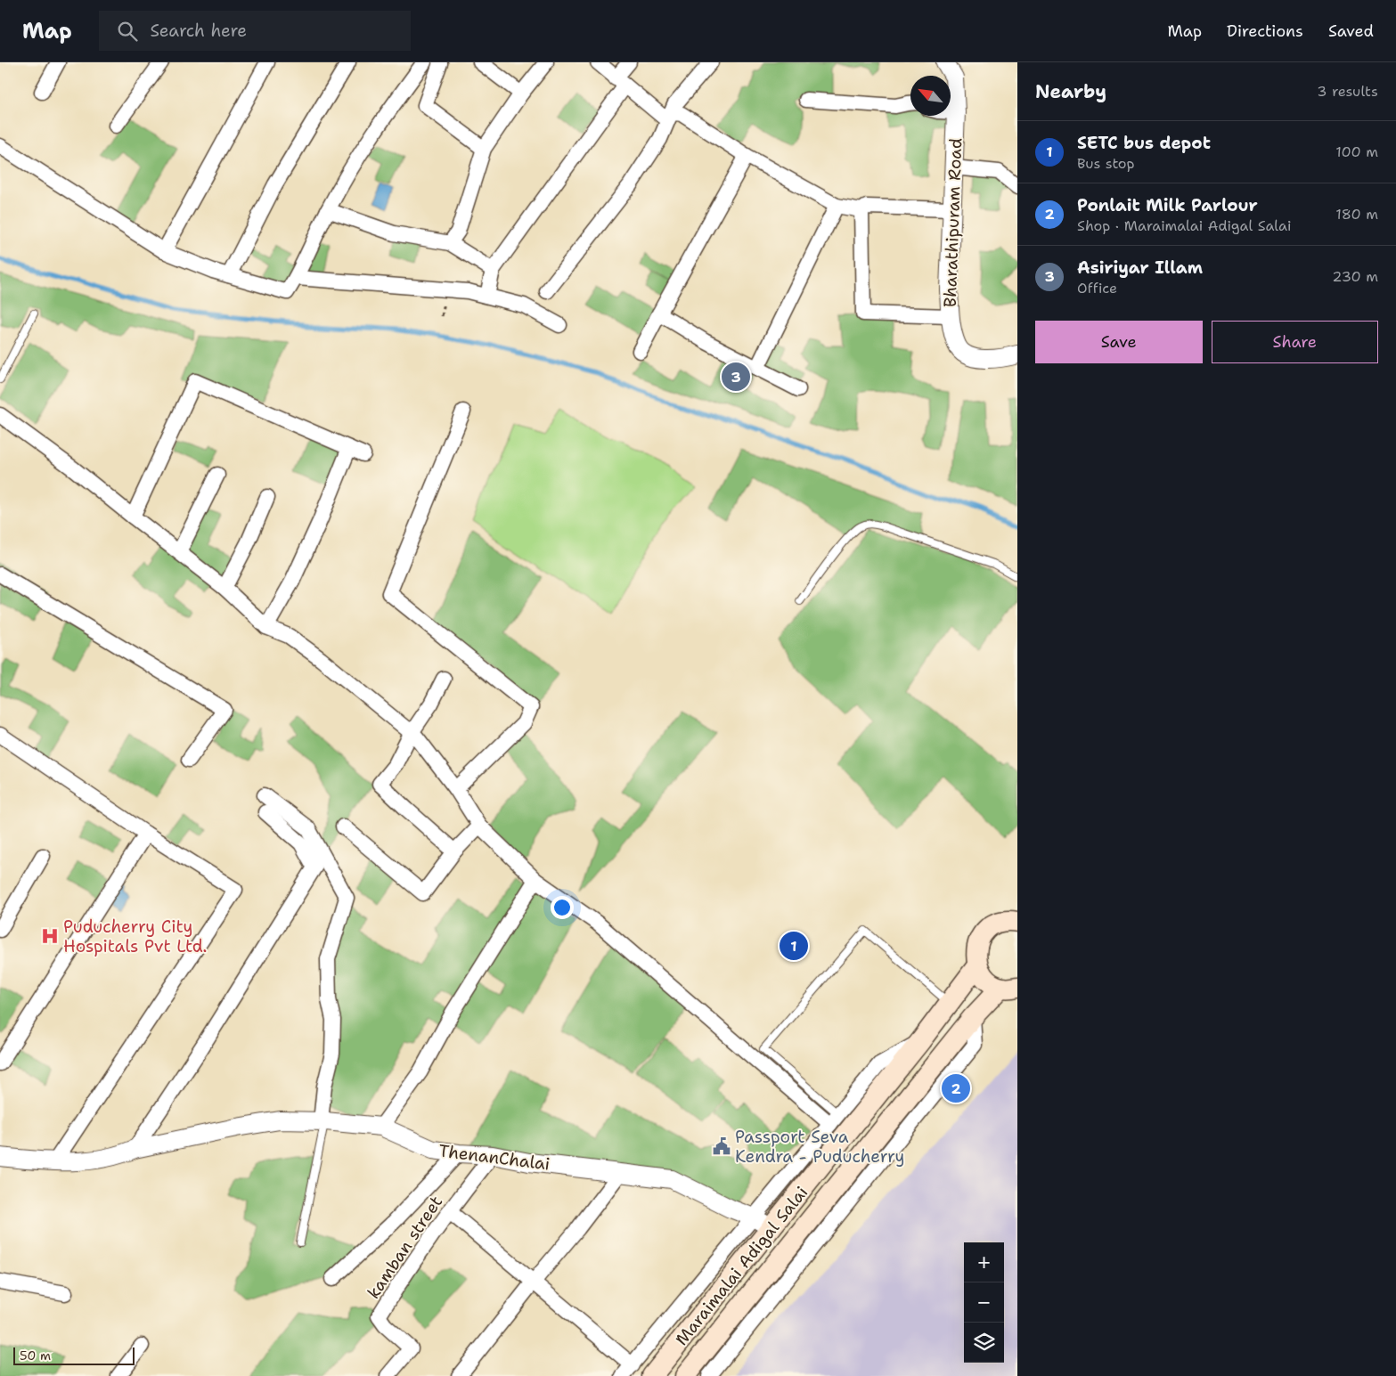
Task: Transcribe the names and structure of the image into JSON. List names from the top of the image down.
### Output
{
  "streets": {
    "main road": ["Maraimalai Adigal Salai"],
    "street": ["Bharathipuram Road", "ThenanChalai", "kamban street"]
  },
  "crossings": [
    ["ThenanChalai", "kamban street"],
    ["ThenanChalai", "Maraimalai Adigal Salai"]
  ],
  "places": {
    "hospital": ["Puducherry City Hospitals Pvt Ltd."],
    "public building": ["Passport Seva Kendra - Puducherry"]
  },
  "scale_bar": "50 m",
  "north": "top left",
  "page": {
    "header": "Map",
    "search": "Search here",
    "nav": ["Map", "Directions", "Saved"],
    "heading": ["Nearby", "3 results"],
    "list": [
      {
        "mark": "1",
        "name": "SETC bus depot",
        "note": "Bus stop",
        "value": "100 m"
      },
      {
        "mark": "2",
        "name": "Ponlait Milk Parlour",
        "note": "Shop · Maraimalai Adigal Salai",
        "value": "180 m"
      },
      {
        "mark": "3",
        "name": "Asiriyar Illam",
        "note": "Office",
        "value": "230 m"
      }
    ],
    "buttons": ["Save", "Share"],
    "pins": ["3", "1", "2"],
    "map_buttons": ["+", "−"],
    "scale": "50 m"
  }
}
